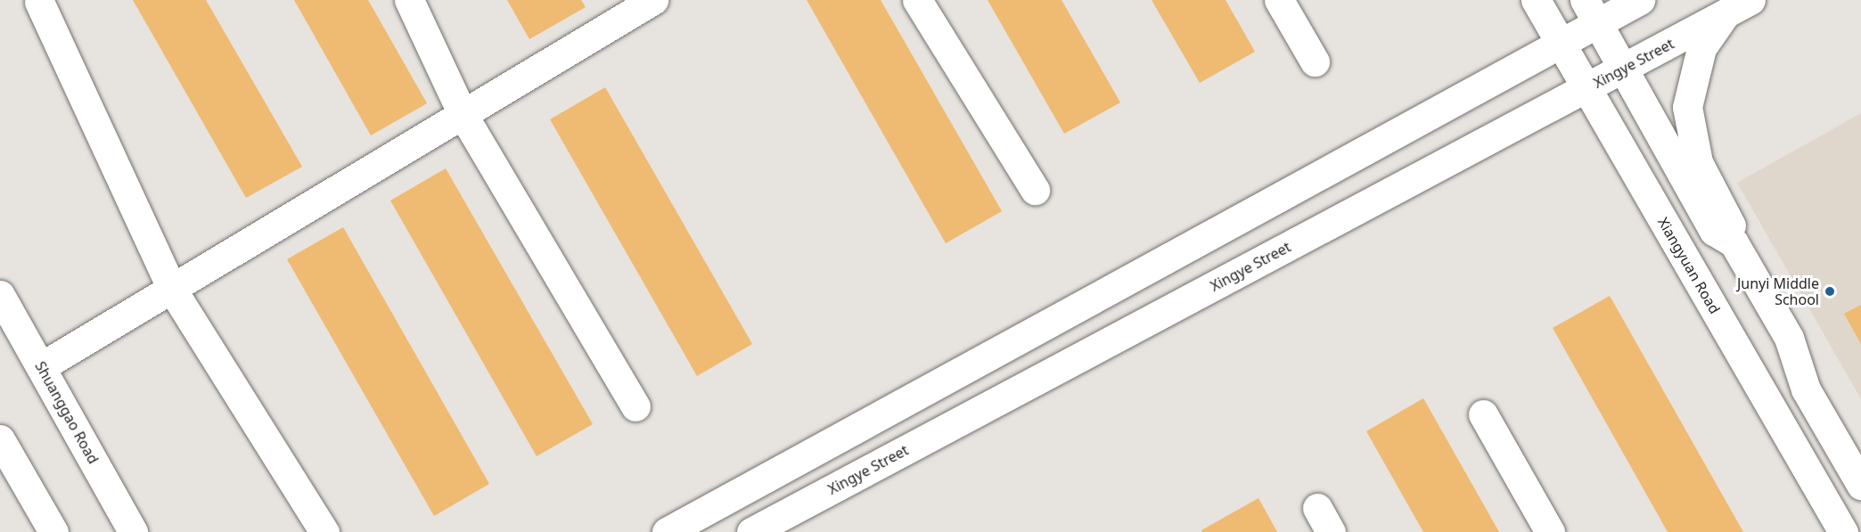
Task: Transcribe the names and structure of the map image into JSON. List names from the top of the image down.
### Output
{
  "streets": {
    "street": ["Xingye Street", "Xiangyuan Road", "Shuanggao Road"]
  },
  "crossings": [
    ["Xingye Street", "Xiangyuan Road"]
  ],
  "places": ["Junyi Middle School"]
}
